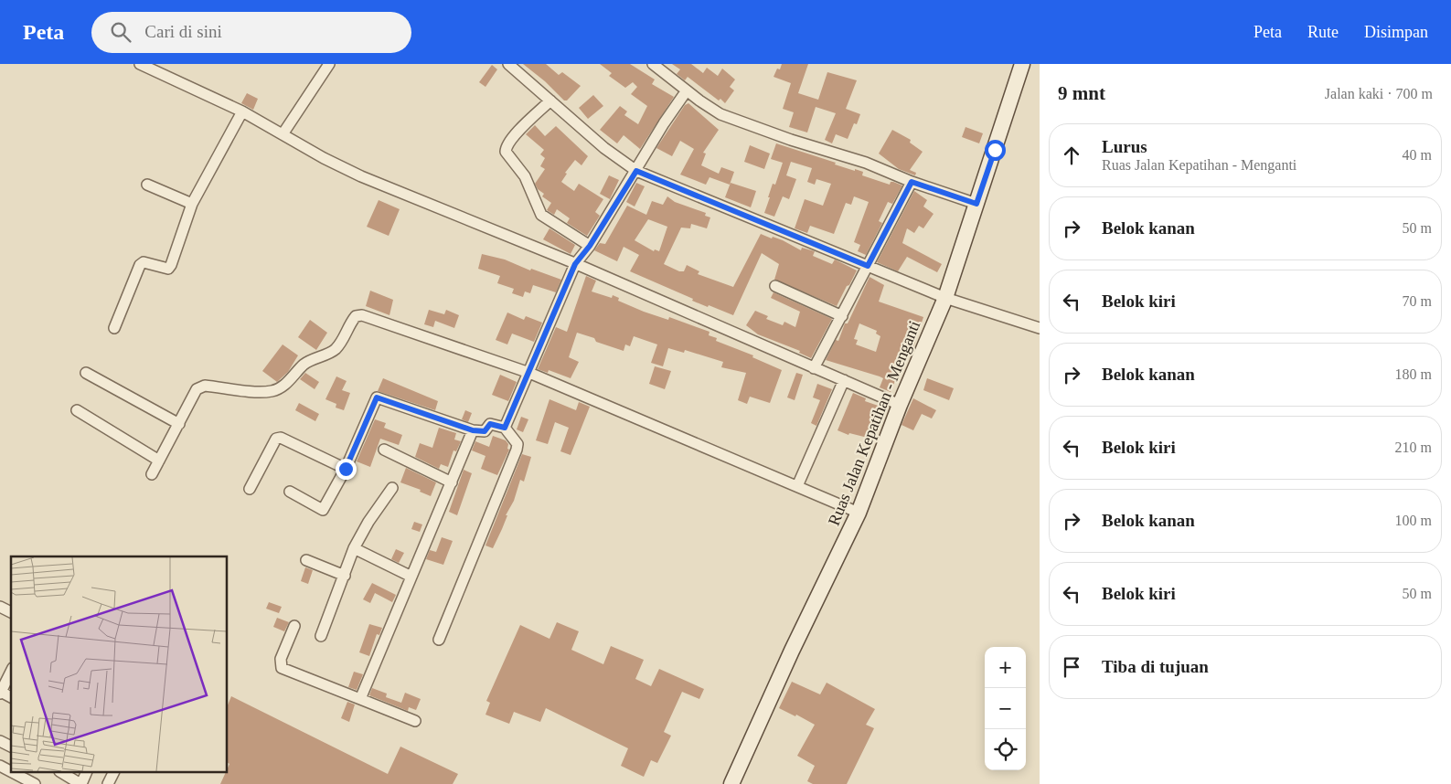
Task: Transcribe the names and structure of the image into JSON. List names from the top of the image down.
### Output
{
  "streets": {
    "main road": ["Ruas Jalan Kepatihan - Menganti"]
  },
  "page": {
    "header": "Peta",
    "search": "Cari di sini",
    "nav": ["Peta", "Rute", "Disimpan"],
    "heading": ["9 mnt", "Jalan kaki · 700 m"],
    "list": [
      ["Lurus", "Ruas Jalan Kepatihan - Menganti", "40 m"],
      ["Belok kanan", "50 m"],
      ["Belok kiri", "70 m"],
      ["Belok kanan", "180 m"],
      ["Belok kiri", "210 m"],
      ["Belok kanan", "100 m"],
      ["Belok kiri", "50 m"],
      "Tiba di tujuan"
    ],
    "map_buttons": ["+", "−"]
  }
}
